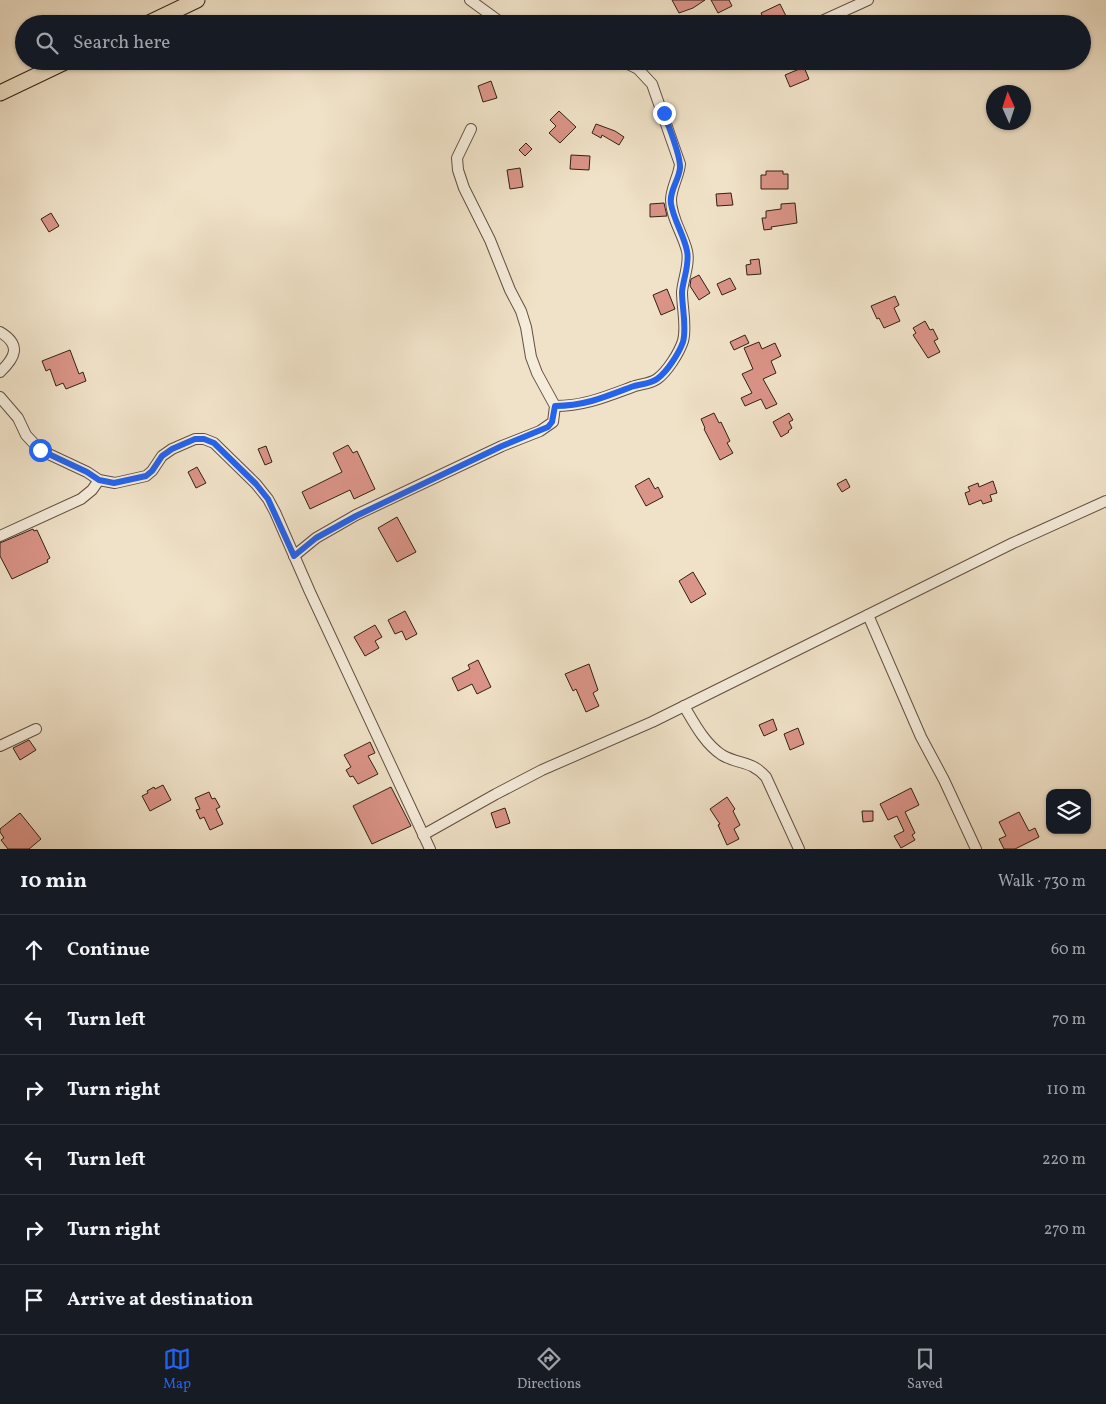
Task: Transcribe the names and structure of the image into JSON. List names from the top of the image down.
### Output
{
  "north": "top",
  "page": {
    "search": "Search here",
    "heading": ["10 min", "Walk · 730 m"],
    "list": [
      ["Continue", "60 m"],
      ["Turn left", "70 m"],
      ["Turn right", "110 m"],
      ["Turn left", "220 m"],
      ["Turn right", "270 m"],
      "Arrive at destination"
    ],
    "nav": ["Map", "Directions", "Saved"]
  }
}
